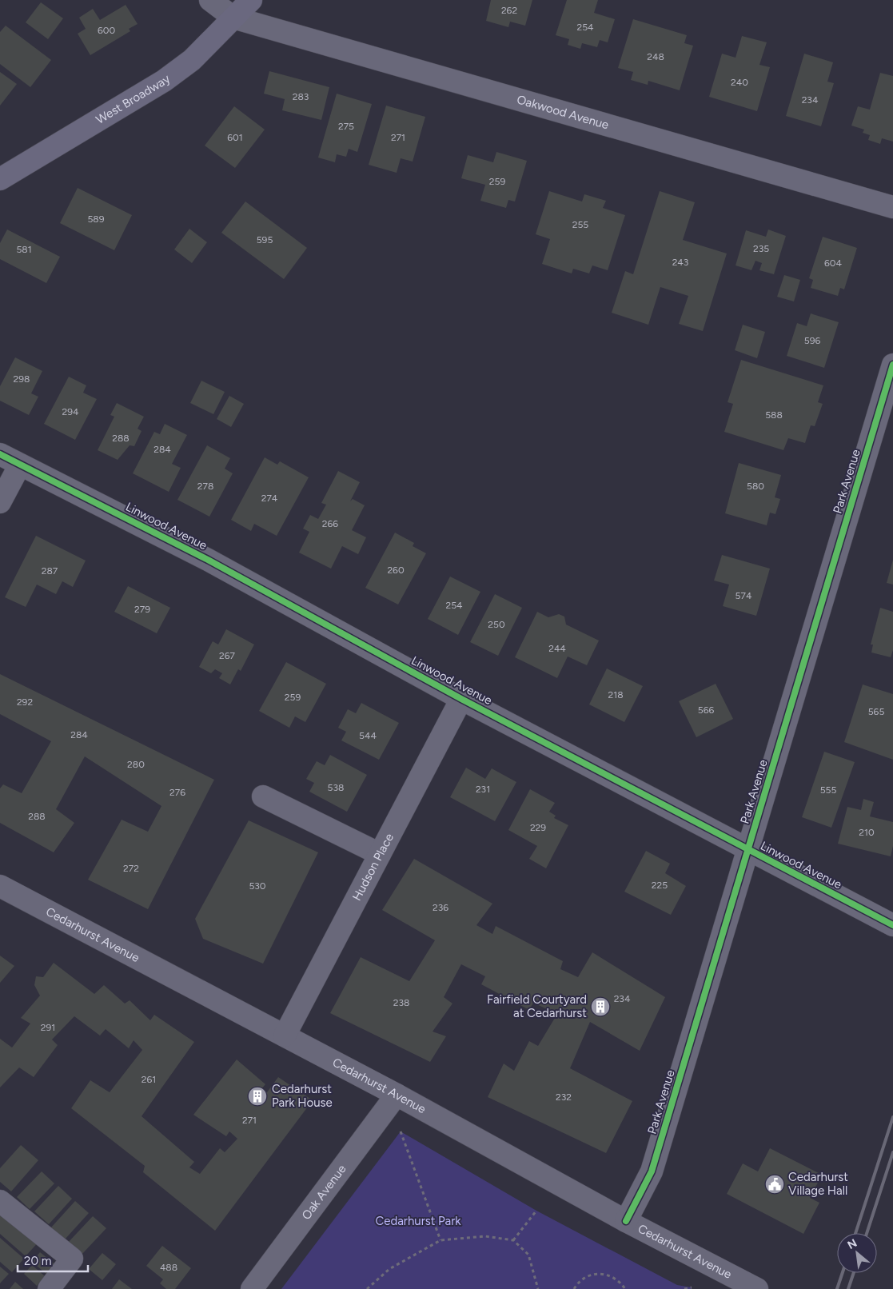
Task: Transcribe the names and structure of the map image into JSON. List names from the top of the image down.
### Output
{
  "streets": {
    "main road": ["West Broadway"],
    "street": [
      "Oakwood Avenue",
      "Park Avenue",
      "Linwood Avenue",
      "Hudson Place",
      "Cedarhurst Avenue",
      "Oak Avenue"
    ]
  },
  "crossings": [
    ["West Broadway", "Oakwood Avenue"],
    ["Park Avenue", "Linwood Avenue"],
    ["Park Avenue", "Cedarhurst Avenue"],
    ["Linwood Avenue", "Hudson Place"],
    ["Hudson Place", "Cedarhurst Avenue"],
    ["Cedarhurst Avenue", "Oak Avenue"]
  ],
  "parks": ["Cedarhurst Park"],
  "places": {
    "building": ["Fairfield Courtyard at Cedarhurst", "Cedarhurst Park House"],
    "public building": ["Cedarhurst Village Hall"]
  },
  "house_numbers": [
    "262",
    "254",
    "600",
    "248",
    "240",
    "283",
    "234",
    "275",
    "601",
    "271",
    "259",
    "589",
    "255",
    "595",
    "235",
    "581",
    "243",
    "604",
    "596",
    "298",
    "294",
    "588",
    "288",
    "284",
    "278",
    "580",
    "274",
    "266",
    "260",
    "287",
    "574",
    "254",
    "279",
    "250",
    "244",
    "267",
    "218",
    "259",
    "292",
    "566",
    "565",
    "284",
    "544",
    "280",
    "538",
    "231",
    "555",
    "276",
    "288",
    "229",
    "210",
    "272",
    "225",
    "530",
    "236",
    "234",
    "238",
    "291",
    "261",
    "232",
    "271",
    "488"
  ],
  "scale_bar": "20 m",
  "north": "top left"
}
